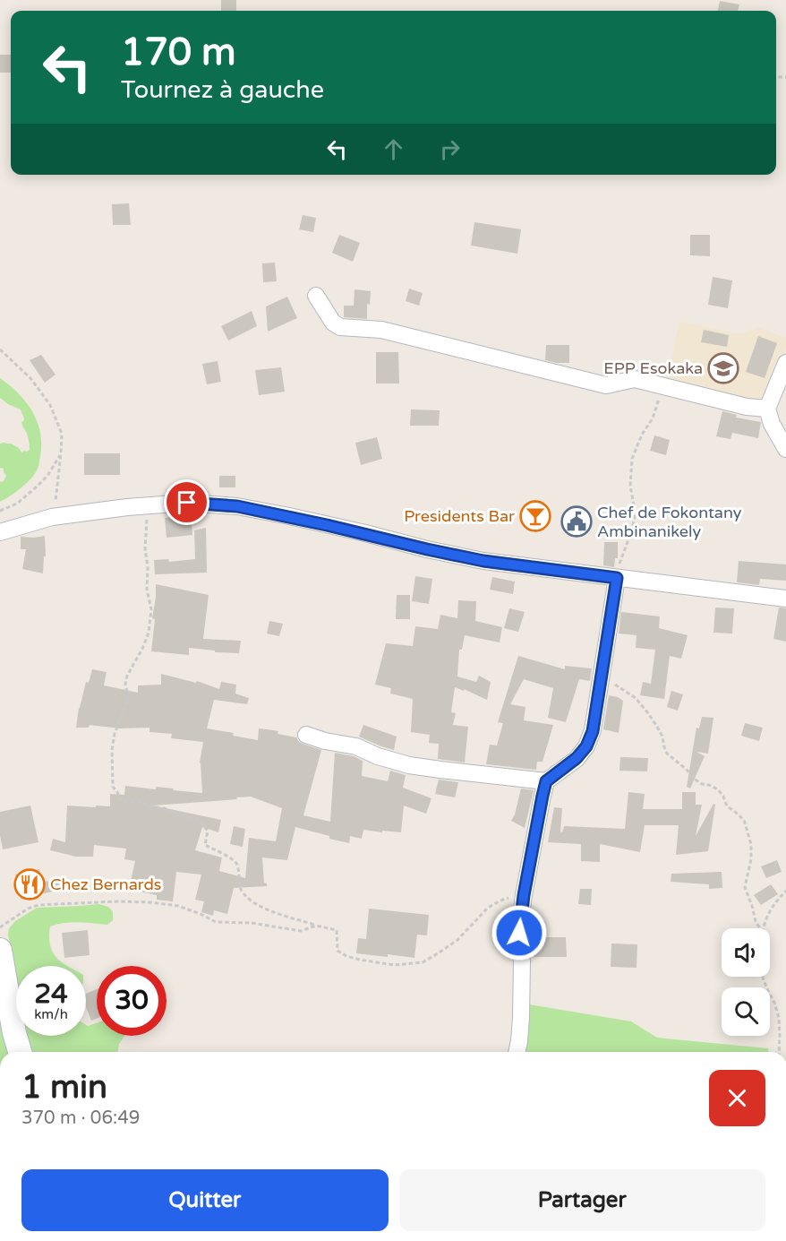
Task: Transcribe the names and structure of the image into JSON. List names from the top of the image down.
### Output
{
  "places": {
    "school or university": ["EPP Esokaka"],
    "bar": ["Presidents Bar"],
    "public building": ["Chef de Fokontany Ambinanikely"],
    "restaurant": ["Chez Bernards"]
  },
  "page": {
    "turn": ["170 m", "Tournez à gauche"],
    "speed": "24 km/h",
    "limit": "30",
    "heading": ["1 min", "370 m · 06:49"],
    "buttons": ["Quitter", "Partager"]
  }
}
